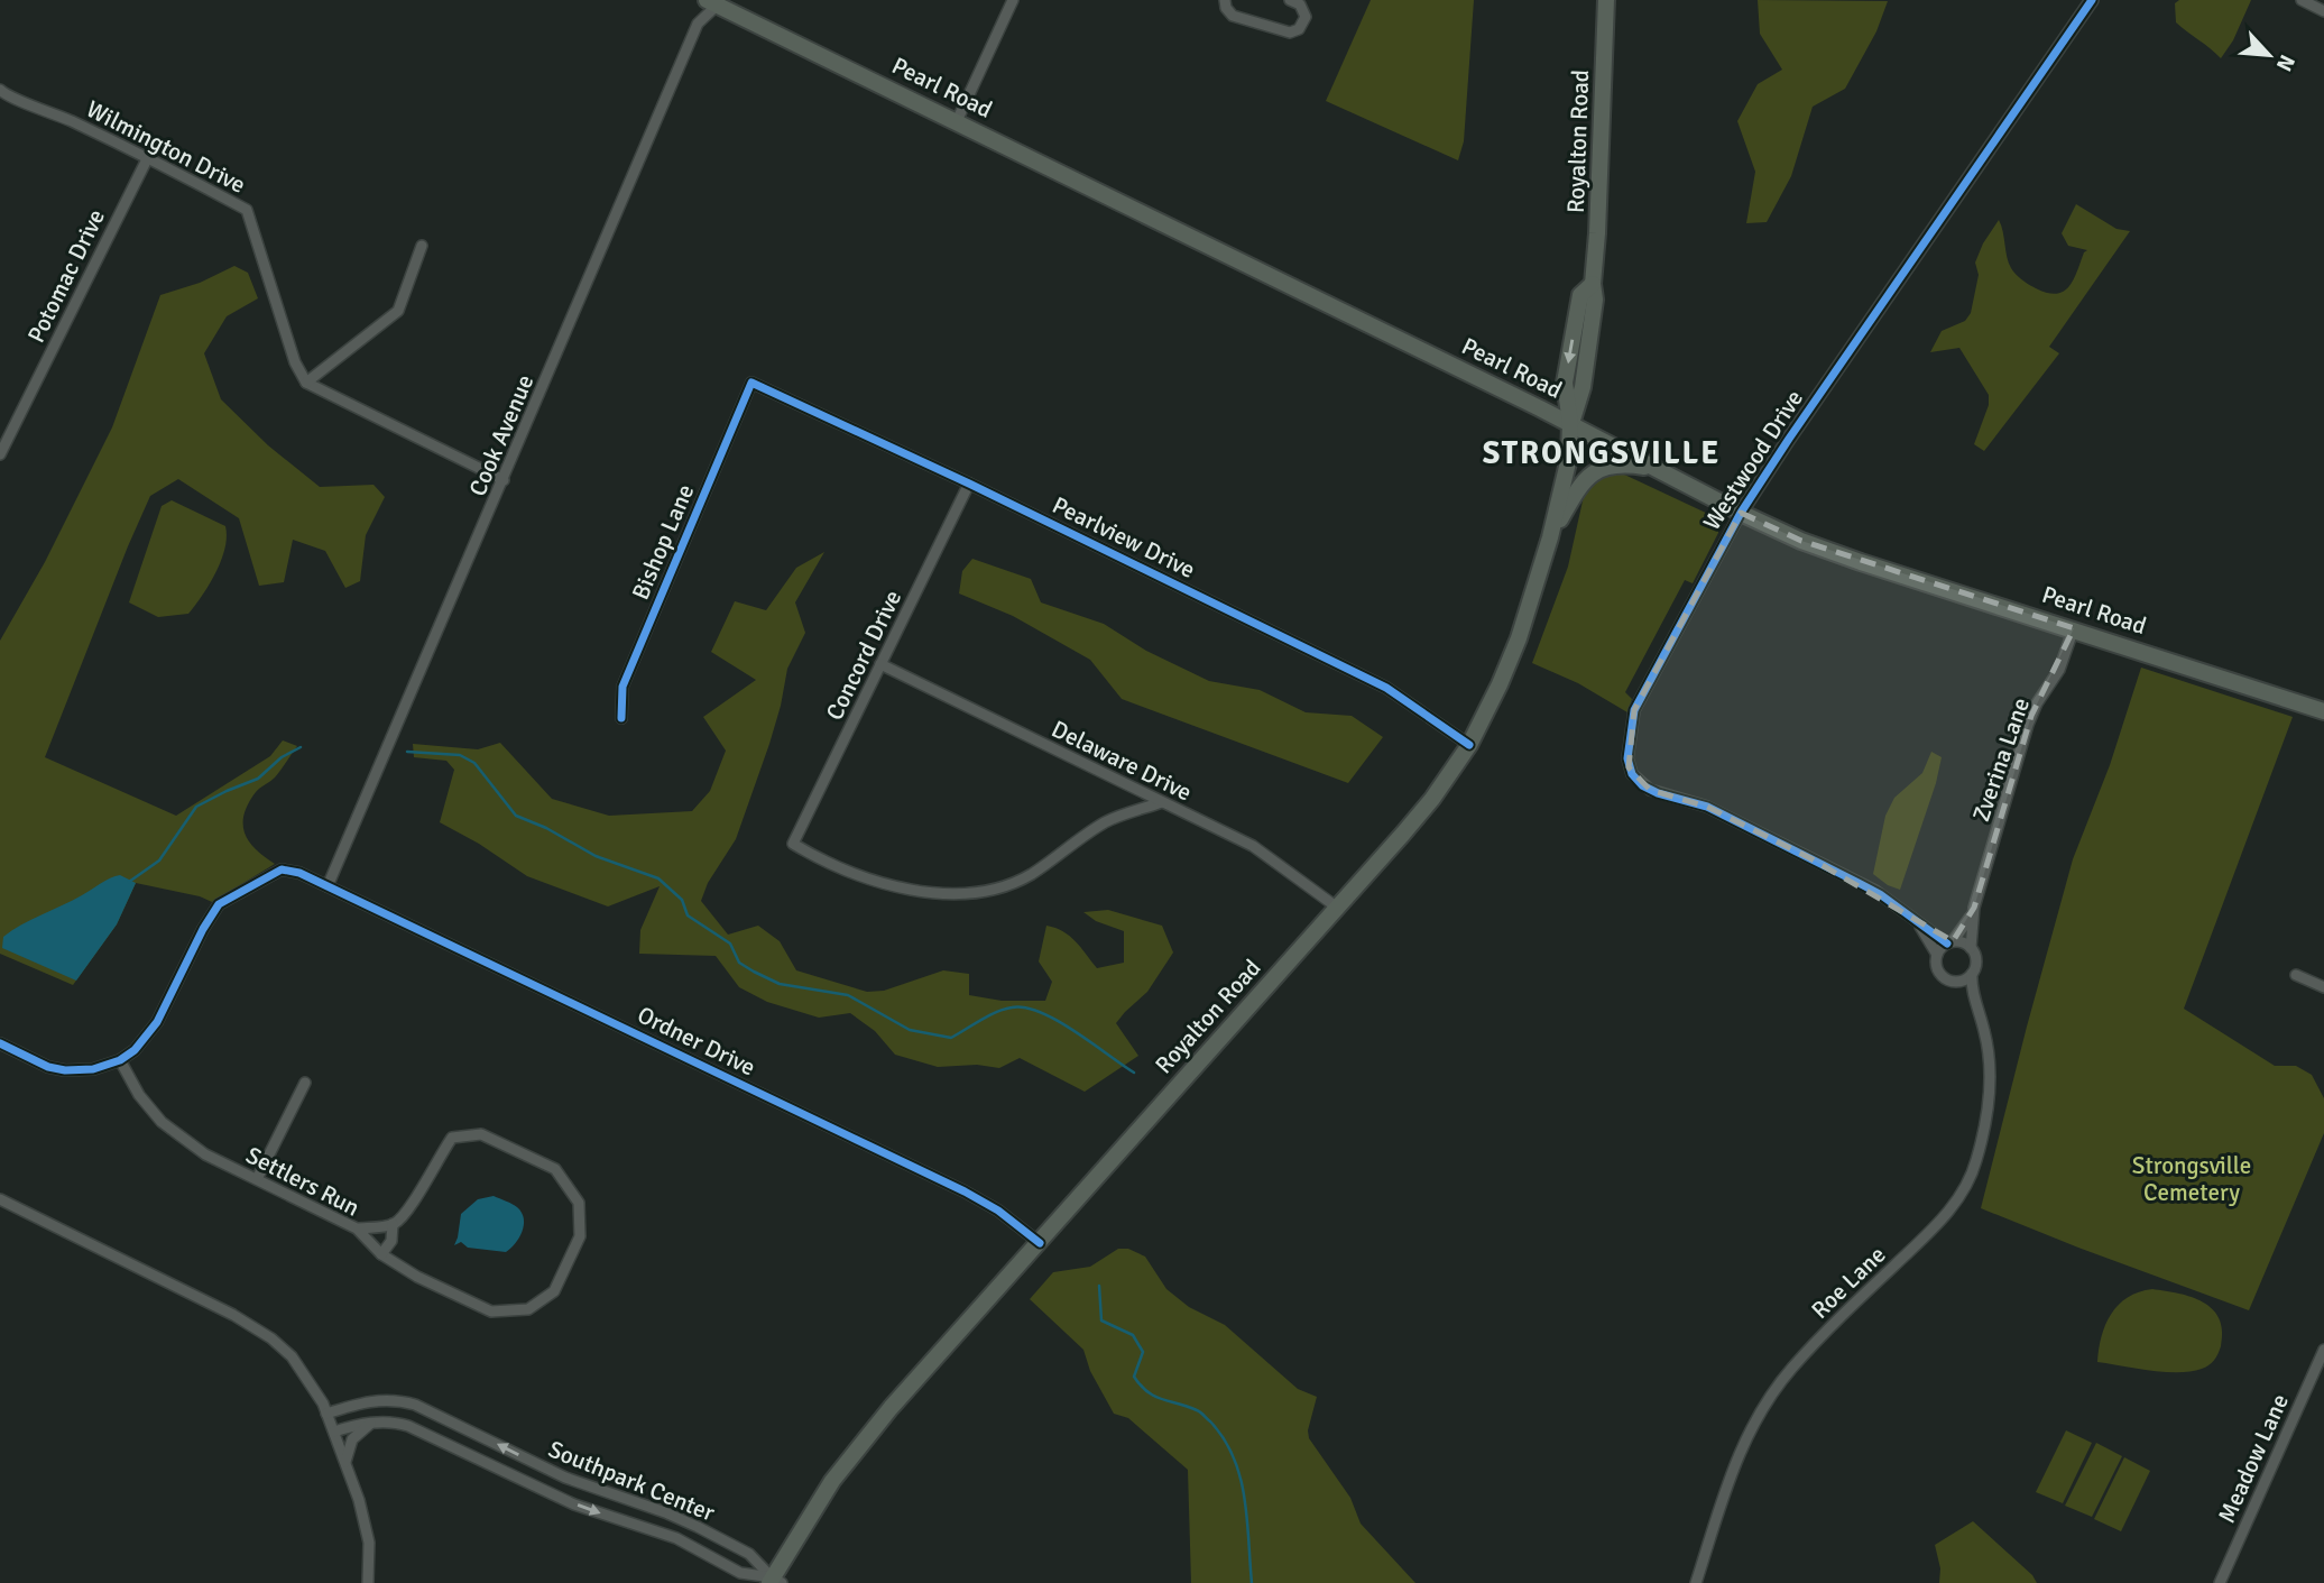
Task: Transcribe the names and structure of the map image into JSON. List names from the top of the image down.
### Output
{
  "streets": {
    "main road": ["Pearl Road", "Royalton Road"],
    "street": [
      "Wilmington Drive",
      "Potomac Drive",
      "Cook Avenue",
      "Westwood Drive",
      "Pearlview Drive",
      "Bishop Lane",
      "Concord Drive",
      "Zverina Lane",
      "Delaware Drive",
      "Ordner Drive",
      "Settlers Run",
      "Roe Lane",
      "Meadow Lane",
      "Southpark Center"
    ]
  },
  "crossings": [
    ["Pearl Road", "Royalton Road"],
    ["Pearl Road", "Cook Avenue"],
    ["Pearl Road", "Westwood Drive"],
    ["Pearl Road", "Zverina Lane"],
    ["Royalton Road", "Pearlview Drive"],
    ["Royalton Road", "Delaware Drive"],
    ["Royalton Road", "Ordner Drive"],
    ["Royalton Road", "Southpark Center"],
    ["Wilmington Drive", "Potomac Drive"],
    ["Cook Avenue", "Ordner Drive"],
    ["Westwood Drive", "Zverina Lane"],
    ["Westwood Drive", "Roe Lane"],
    ["Pearlview Drive", "Bishop Lane"],
    ["Pearlview Drive", "Concord Drive"],
    ["Concord Drive", "Delaware Drive"],
    ["Zverina Lane", "Roe Lane"],
    ["Ordner Drive", "Settlers Run"]
  ],
  "districts": ["STRONGSVILLE"],
  "parks": ["Strongsville Cemetery"],
  "north": "bottom right"
}
